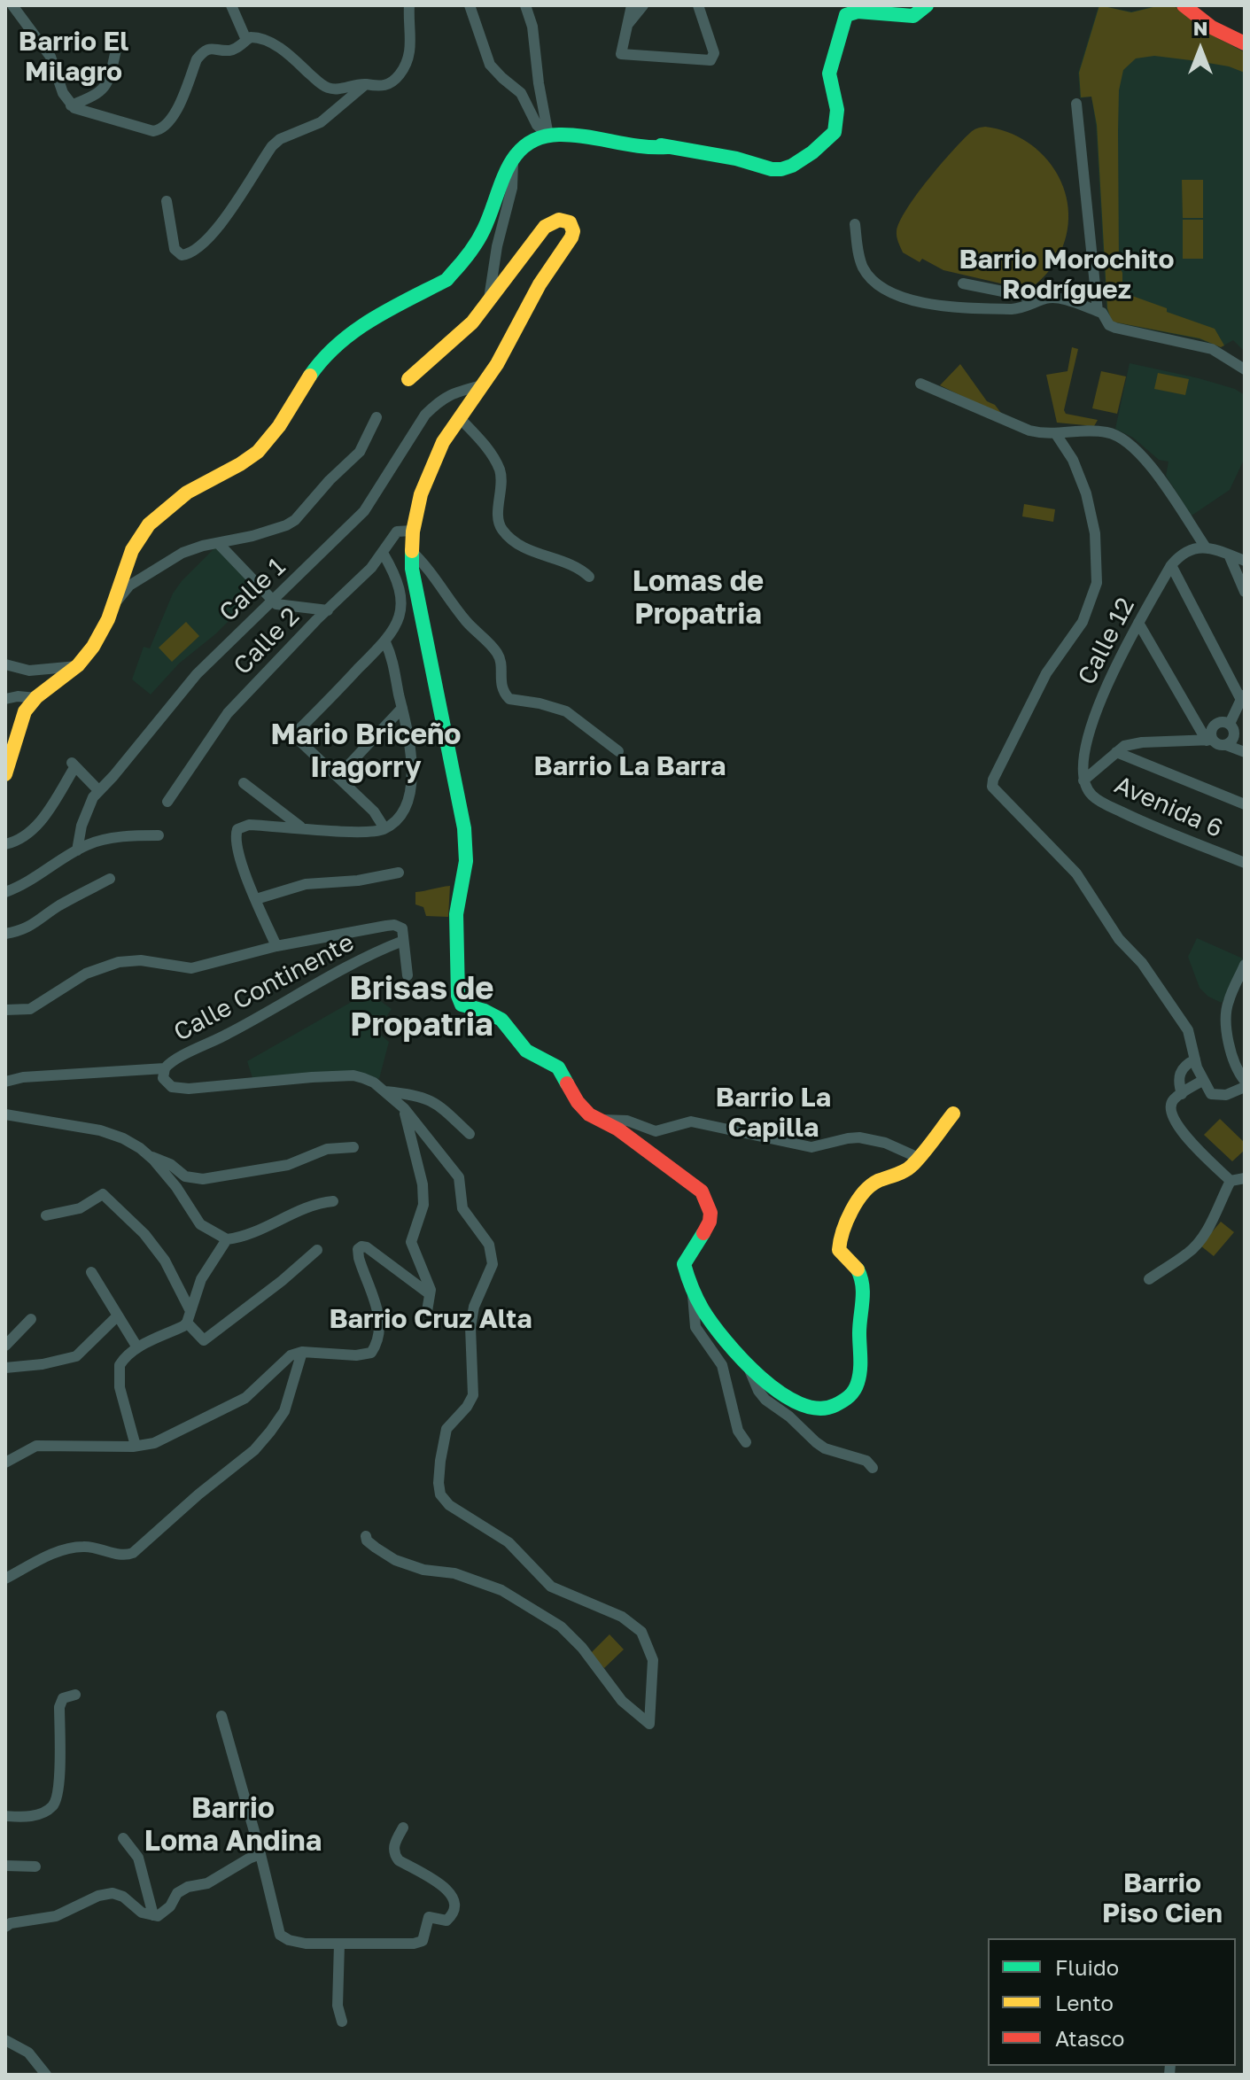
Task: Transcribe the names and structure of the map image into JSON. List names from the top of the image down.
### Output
{
  "streets": {
    "street": [
      "Calle 1",
      "Calle 2",
      "Calle 12",
      "Avenida 6",
      "Calle Continente"
    ]
  },
  "crossings": [
    ["Calle 12", "Avenida 6"]
  ],
  "districts": [
    "Barrio El Milagro",
    "Barrio Morochito Rodríguez",
    "Lomas de Propatria",
    "Mario Briceño Iragorry",
    "Barrio La Barra",
    "Brisas de Propatria",
    "Barrio La Capilla",
    "Barrio Cruz Alta",
    "Barrio Loma Andina",
    "Barrio Piso Cien"
  ],
  "legend": ["Fluido", "Lento", "Atasco"],
  "north": "top"
}
